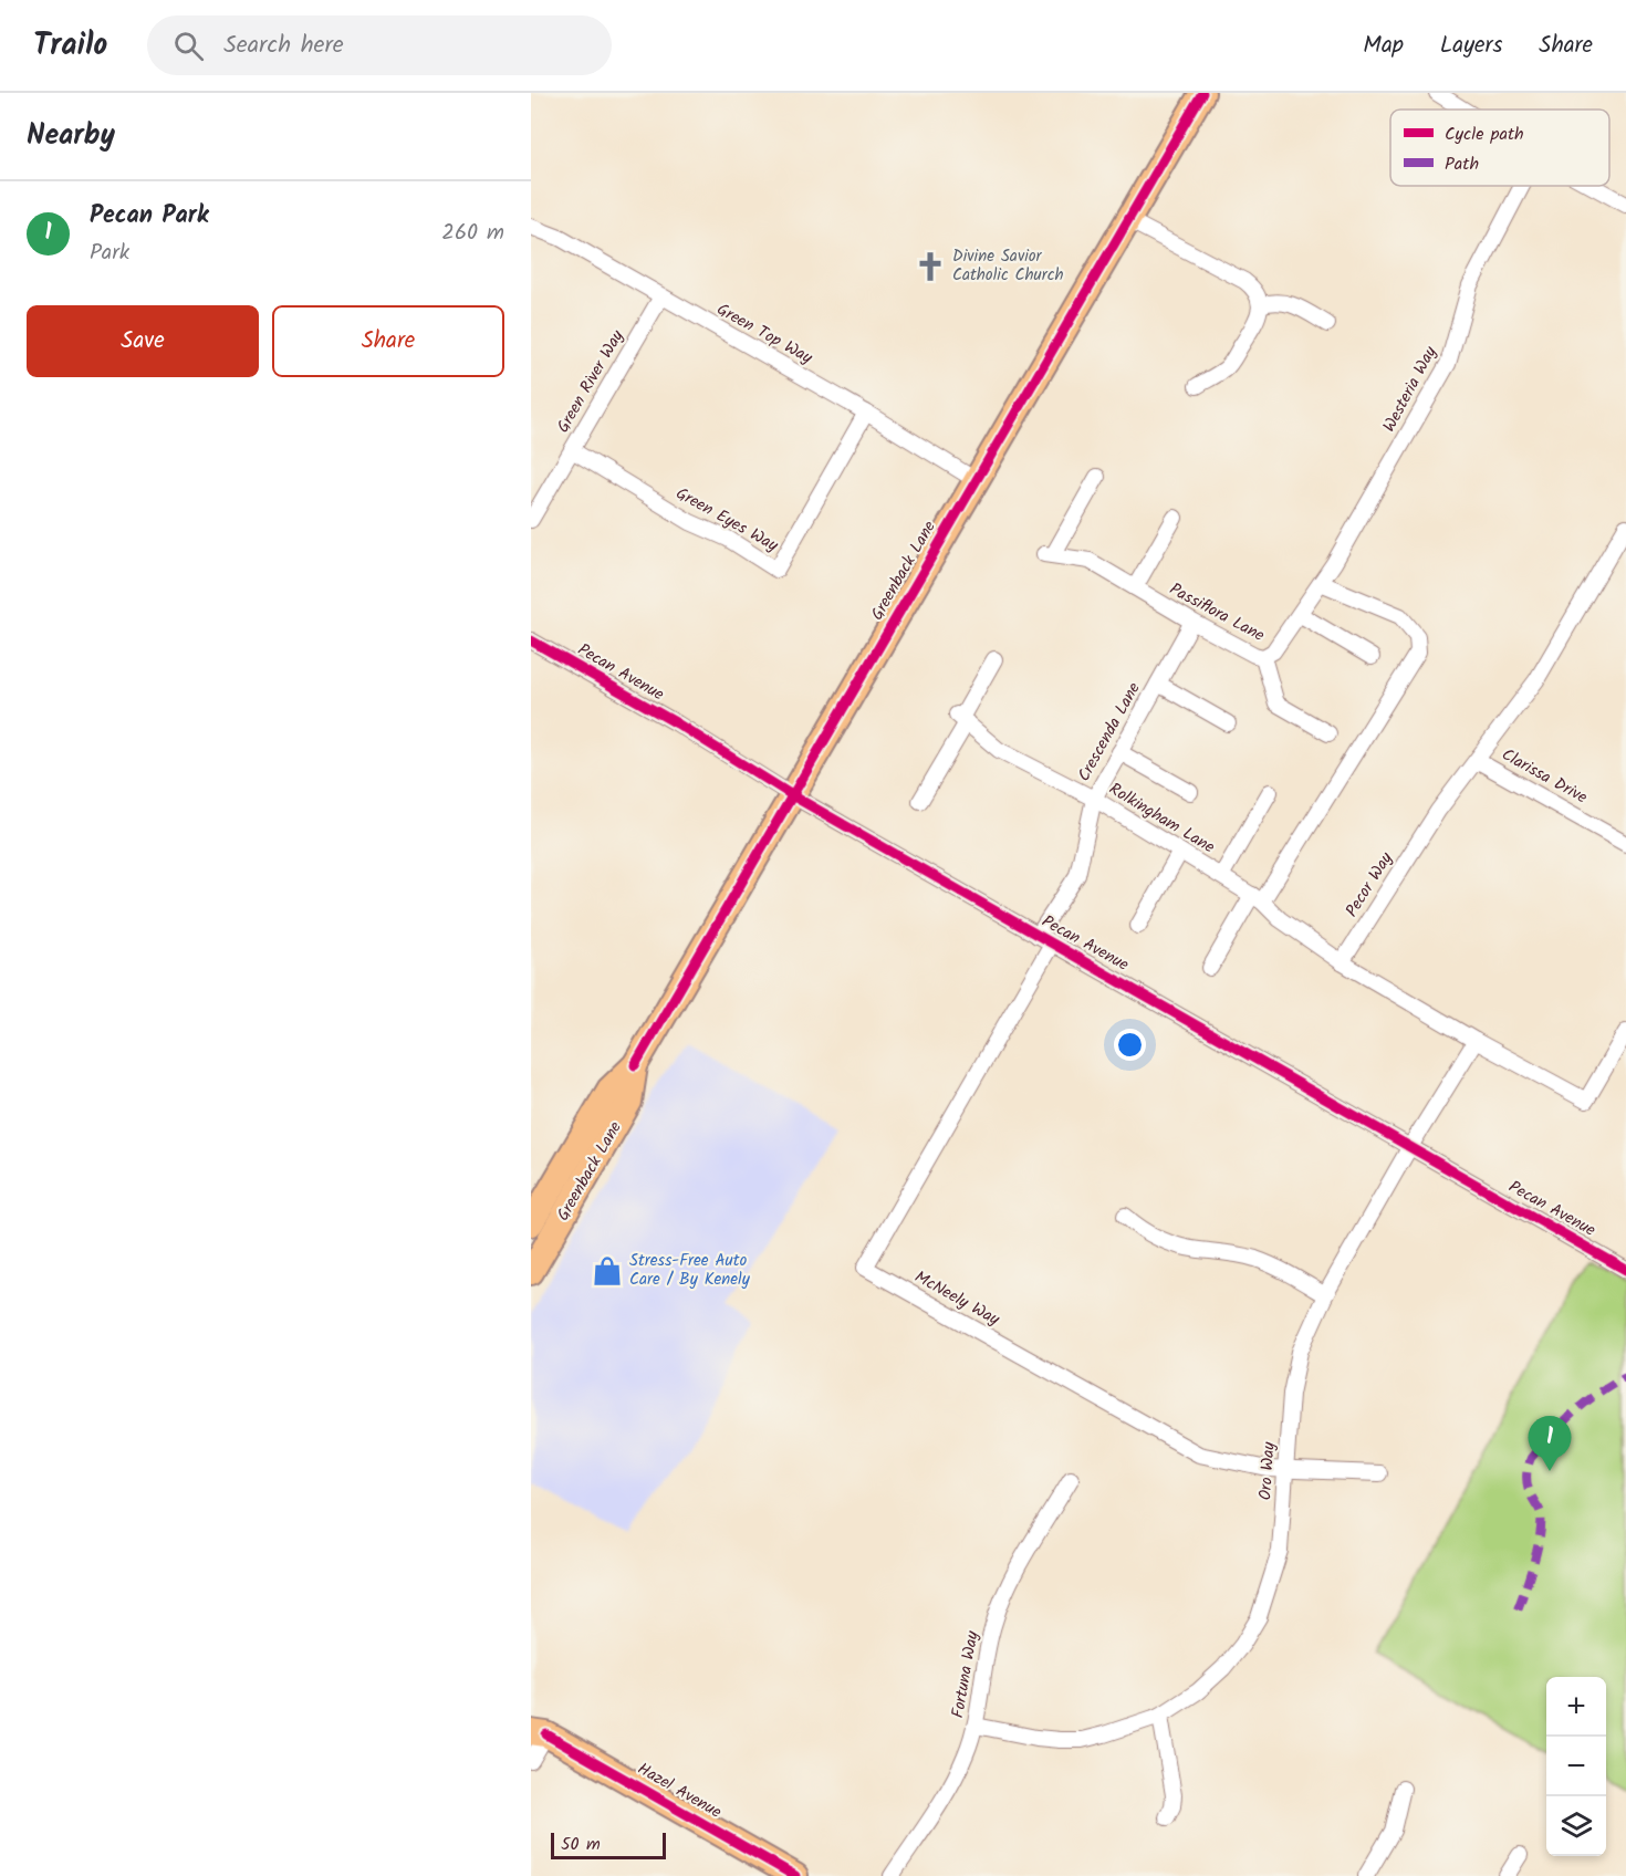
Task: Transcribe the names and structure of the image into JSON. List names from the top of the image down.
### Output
{
  "streets": {
    "main road": ["Greenback Lane", "Hazel Avenue"],
    "street": [
      "Green Top Way",
      "Green River Way",
      "Westeria Way",
      "Green Eyes Way",
      "Passiflora Lane",
      "Pecan Avenue",
      "Crescenda Lane",
      "Clarissa Drive",
      "Rolkingham Lane",
      "Pecor Way",
      "McNeely Way",
      "Oro Way",
      "Fortuna Way"
    ]
  },
  "crossings": [
    ["Green Top Way", "Green River Way"],
    ["Green Top Way", "Green Eyes Way"],
    ["Green Top Way", "Greenback Lane"],
    ["Green River Way", "Green Eyes Way"],
    ["Westeria Way", "Passiflora Lane"],
    ["Greenback Lane", "Pecan Avenue"],
    ["Passiflora Lane", "Crescenda Lane"],
    ["Pecan Avenue", "Crescenda Lane"],
    ["Pecan Avenue", "McNeely Way"],
    ["Pecan Avenue", "Oro Way"],
    ["Crescenda Lane", "Rolkingham Lane"],
    ["Clarissa Drive", "Pecor Way"],
    ["Rolkingham Lane", "Pecor Way"],
    ["McNeely Way", "Oro Way"],
    ["Oro Way", "Fortuna Way"]
  ],
  "places": {
    "church": ["Divine Savior Catholic Church"],
    "shop": ["Stress-Free Auto Care / By Kenely"]
  },
  "legend": ["Cycle path", "Path"],
  "scale_bar": "50 m",
  "page": {
    "header": "Trailo",
    "search": "Search here",
    "nav": ["Map", "Layers", "Share"],
    "heading": "Nearby",
    "list": [
      {
        "mark": "1",
        "name": "Pecan Park",
        "note": "Park",
        "value": "260 m"
      }
    ],
    "buttons": ["Save", "Share"],
    "pins": "1",
    "map_buttons": ["+", "−"],
    "scale": "50 m"
  }
}
